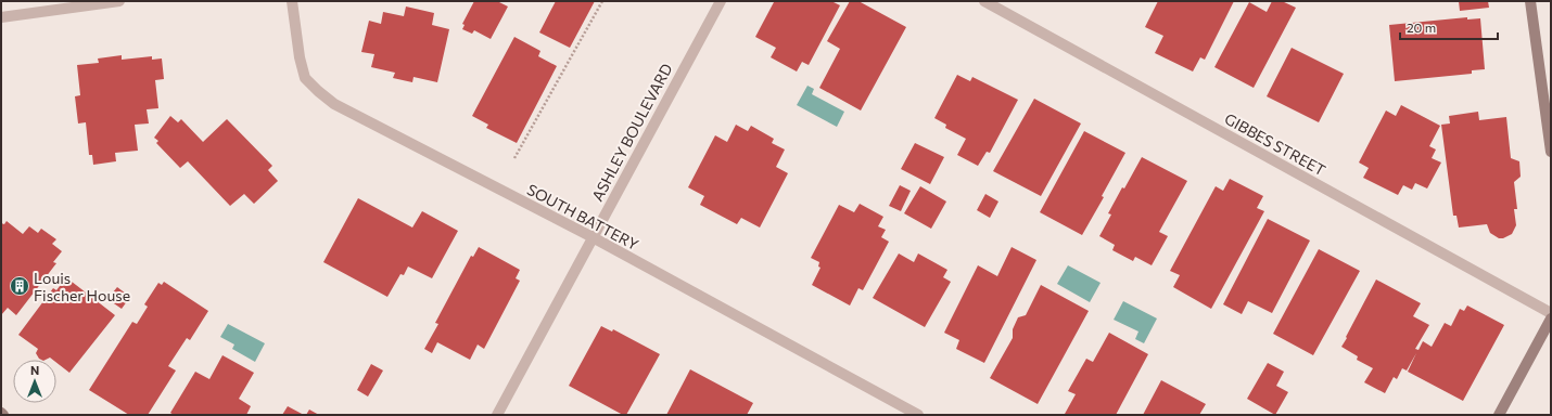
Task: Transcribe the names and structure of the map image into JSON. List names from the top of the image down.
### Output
{
  "streets": {
    "street": ["ASHLEY BOULEVARD", "GIBBES STREET", "SOUTH BATTERY"]
  },
  "crossings": [
    ["ASHLEY BOULEVARD", "SOUTH BATTERY"]
  ],
  "places": {
    "building": ["Louis Fischer House"]
  },
  "scale_bar": "20 m",
  "north": "top"
}
